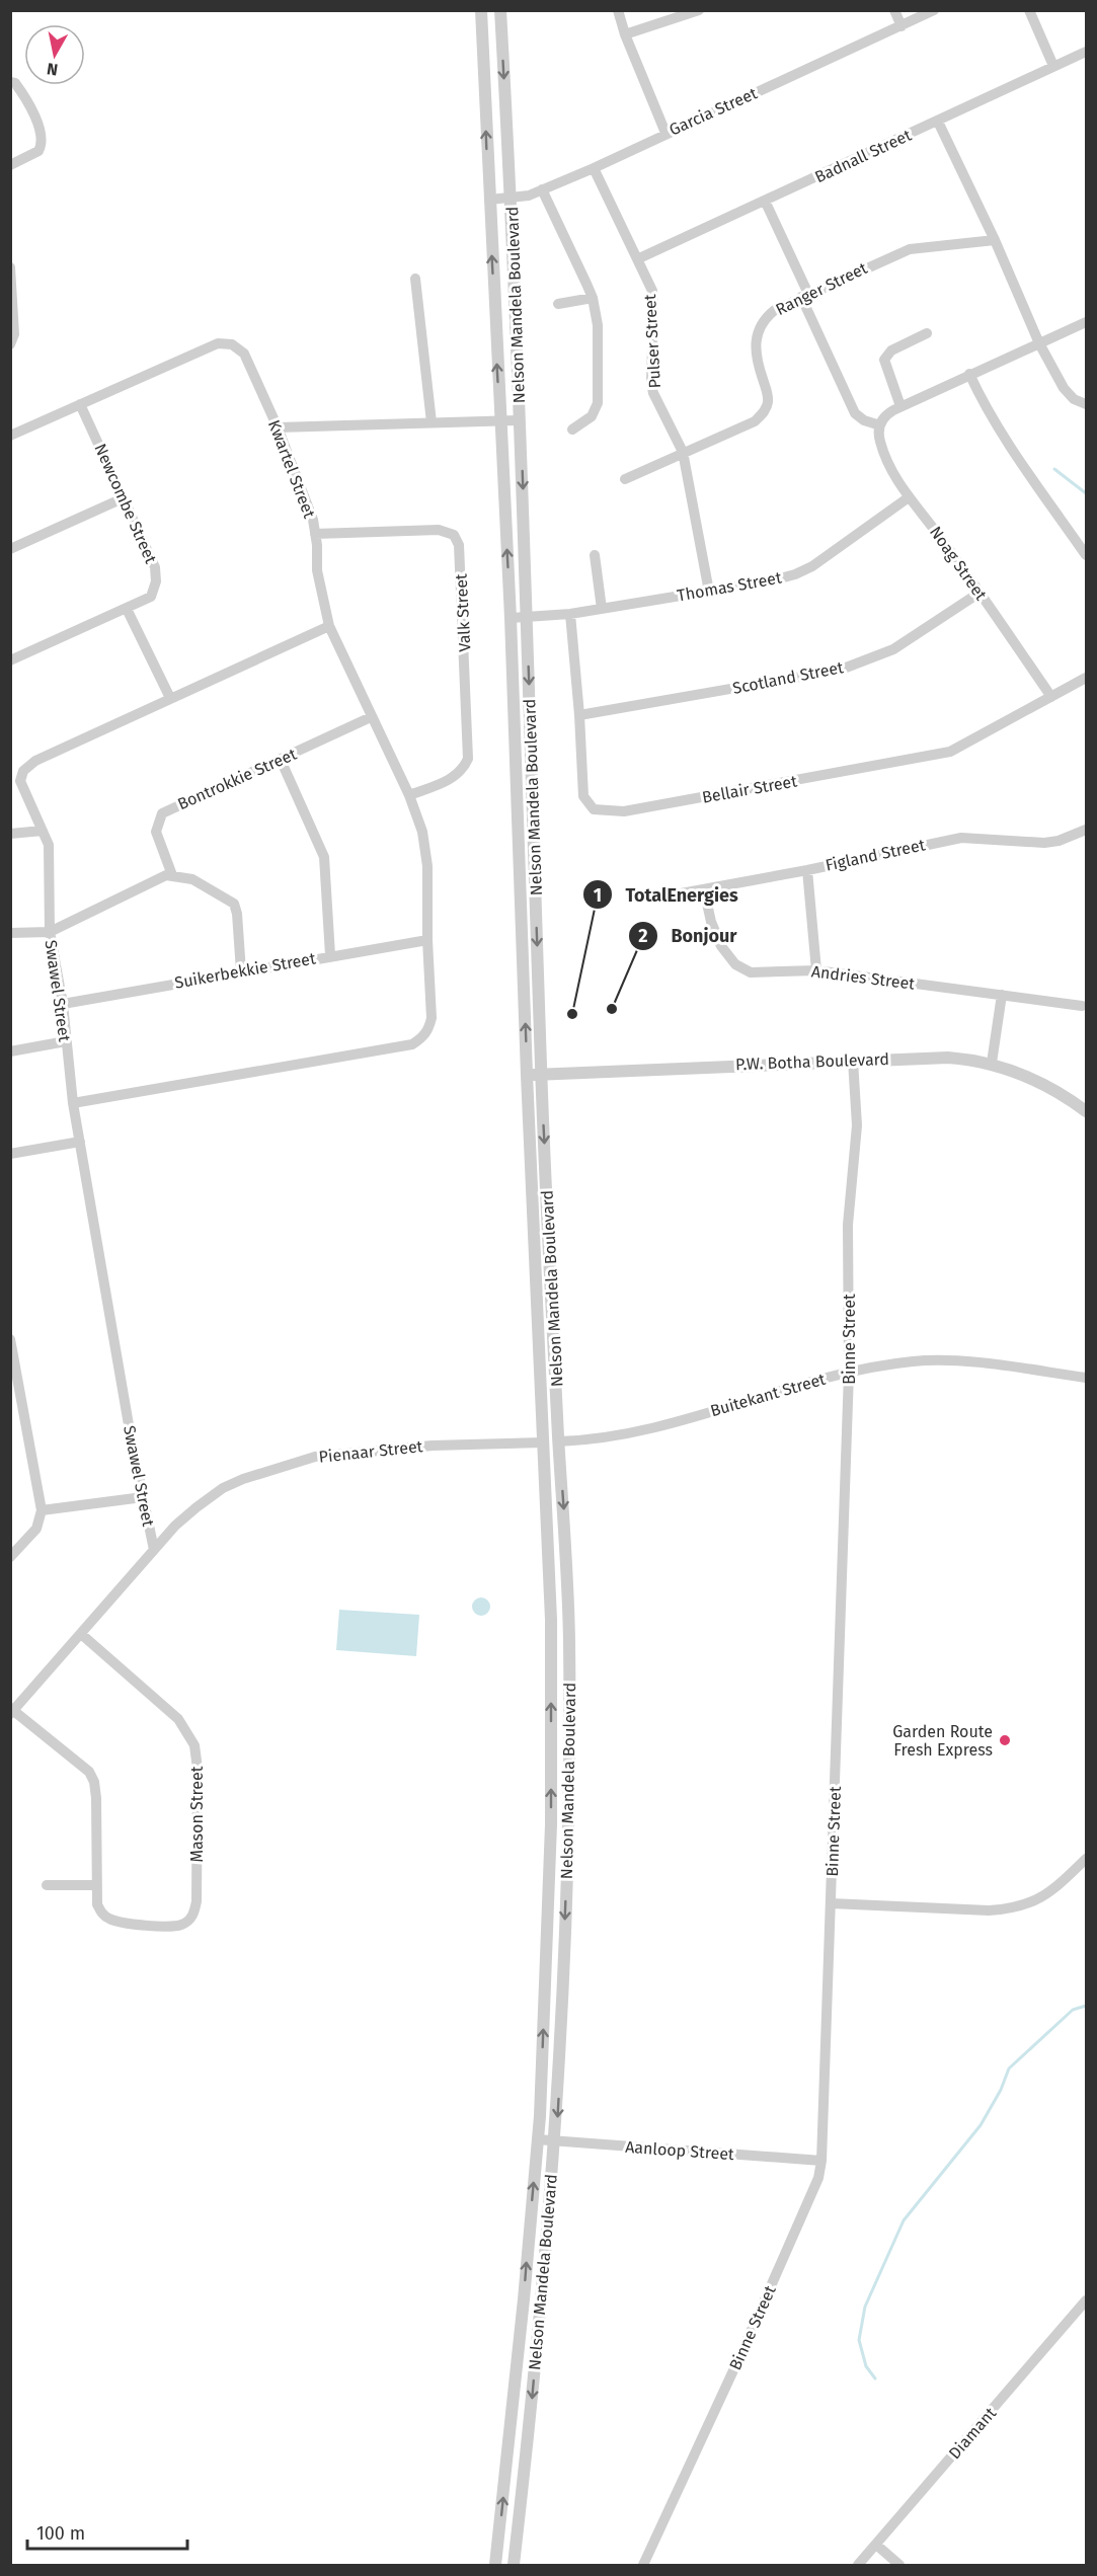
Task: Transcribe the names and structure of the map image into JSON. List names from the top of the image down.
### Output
{
  "streets": {
    "street": [
      "Garcia Street",
      "Badnall Street",
      "Ranger Street",
      "Nelson Mandela Boulevard",
      "Pulser Street",
      "Kwartel Street",
      "Newcombe Street",
      "Noag Street",
      "Thomas Street",
      "Valk Street",
      "Scotland Street",
      "Bontrokkie Street",
      "Bellair Street",
      "Figland Street",
      "Suikerbekkie Street",
      "Andries Street",
      "Swawel Street",
      "P.W. Botha Boulevard",
      "Binne Street",
      "Buitekant Street",
      "Pienaar Street",
      "Mason Street",
      "Aanloop Street",
      "Diamant"
    ]
  },
  "crossings": [
    ["Garcia Street", "Nelson Mandela Boulevard"],
    ["Garcia Street", "Pulser Street"],
    ["Badnall Street", "Pulser Street"],
    ["Ranger Street", "Pulser Street"],
    ["Nelson Mandela Boulevard", "Thomas Street"],
    ["Nelson Mandela Boulevard", "P.W. Botha Boulevard"],
    ["Nelson Mandela Boulevard", "Buitekant Street"],
    ["Nelson Mandela Boulevard", "Pienaar Street"],
    ["Nelson Mandela Boulevard", "Aanloop Street"],
    ["Pulser Street", "Thomas Street"],
    ["Kwartel Street", "Newcombe Street"],
    ["Kwartel Street", "Valk Street"],
    ["Kwartel Street", "Bontrokkie Street"],
    ["Kwartel Street", "Suikerbekkie Street"],
    ["Kwartel Street", "Swawel Street"],
    ["Noag Street", "Thomas Street"],
    ["Noag Street", "Scotland Street"],
    ["Noag Street", "Bellair Street"],
    ["Thomas Street", "Bellair Street"],
    ["Scotland Street", "Bellair Street"],
    ["Figland Street", "Andries Street"],
    ["Suikerbekkie Street", "Swawel Street"],
    ["Swawel Street", "Pienaar Street"],
    ["P.W. Botha Boulevard", "Binne Street"],
    ["Binne Street", "Buitekant Street"],
    ["Binne Street", "Aanloop Street"],
    ["Pienaar Street", "Mason Street"]
  ],
  "places": ["Bonjour", "TotalEnergies", "Garden Route Fresh Express"],
  "scale_bar": "100 m",
  "north": "bottom"
}
